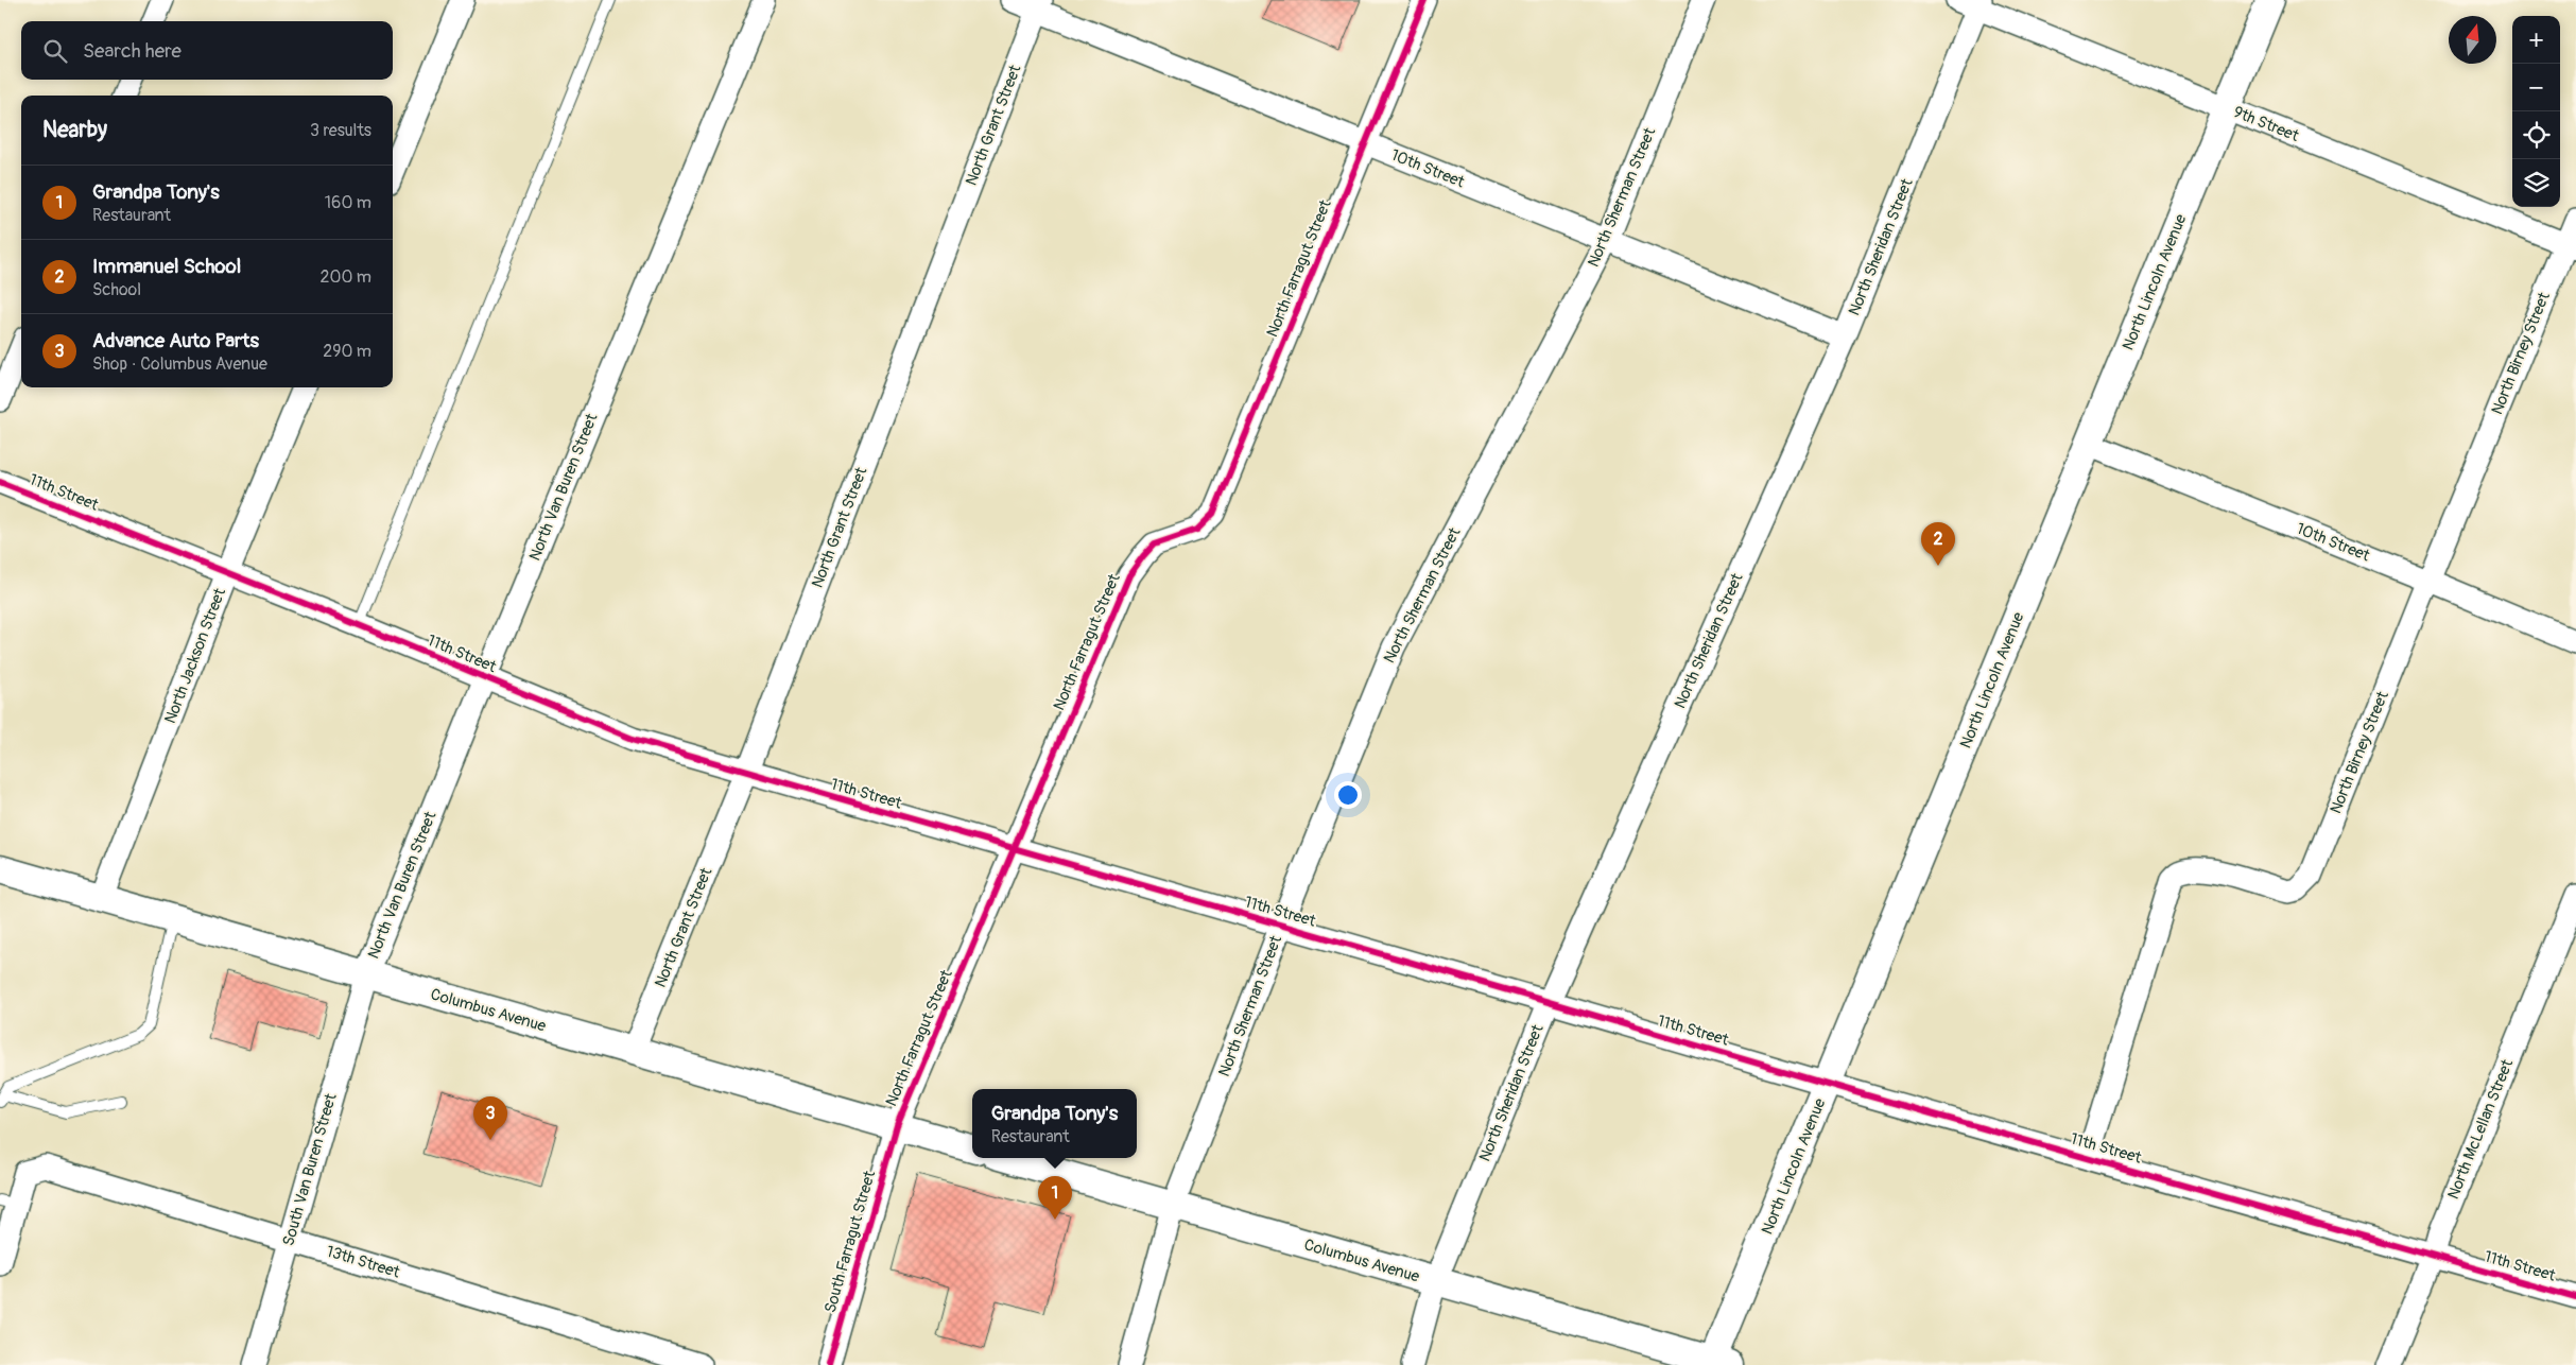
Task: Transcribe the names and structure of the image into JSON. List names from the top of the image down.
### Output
{
  "streets": {
    "street": [
      "9th Street",
      "North Grant Street",
      "10th Street",
      "North Sherman Street",
      "North Sheridan Street",
      "North Farragut Street",
      "North Lincoln Avenue",
      "North Birney Street",
      "North Van Buren Street",
      "11th Street",
      "North Jackson Street",
      "Columbus Avenue",
      "North McLellan Street",
      "South Van Buren Street",
      "South Farragut Street",
      "13th Street"
    ]
  },
  "crossings": [
    ["9th Street", "North Sheridan Street"],
    ["9th Street", "North Lincoln Avenue"],
    ["9th Street", "North Birney Street"],
    ["North Grant Street", "10th Street"],
    ["North Grant Street", "11th Street"],
    ["North Grant Street", "Columbus Avenue"],
    ["10th Street", "North Sherman Street"],
    ["10th Street", "North Sheridan Street"],
    ["10th Street", "North Farragut Street"],
    ["10th Street", "North Lincoln Avenue"],
    ["10th Street", "North Birney Street"],
    ["North Sherman Street", "11th Street"],
    ["North Sherman Street", "Columbus Avenue"],
    ["North Sheridan Street", "11th Street"],
    ["North Sheridan Street", "Columbus Avenue"],
    ["North Farragut Street", "11th Street"],
    ["North Farragut Street", "Columbus Avenue"],
    ["North Farragut Street", "South Farragut Street"],
    ["North Lincoln Avenue", "11th Street"],
    ["North Lincoln Avenue", "Columbus Avenue"],
    ["North Birney Street", "11th Street"],
    ["North Van Buren Street", "11th Street"],
    ["North Van Buren Street", "Columbus Avenue"],
    ["North Van Buren Street", "South Van Buren Street"],
    ["11th Street", "North Jackson Street"],
    ["11th Street", "North McLellan Street"],
    ["North Jackson Street", "Columbus Avenue"],
    ["Columbus Avenue", "South Van Buren Street"],
    ["Columbus Avenue", "South Farragut Street"],
    ["South Van Buren Street", "13th Street"]
  ],
  "north": "top",
  "page": {
    "map_buttons": ["+", "−"],
    "search": "Search here",
    "heading": ["Nearby", "3 results"],
    "list": [
      {
        "mark": "1",
        "name": "Grandpa Tony's",
        "note": "Restaurant",
        "value": "160 m"
      },
      {
        "mark": "2",
        "name": "Immanuel School",
        "note": "School",
        "value": "200 m"
      },
      {
        "mark": "3",
        "name": "Advance Auto Parts",
        "note": "Shop · Columbus Avenue",
        "value": "290 m"
      }
    ],
    "pins": ["2", "3", "1"],
    "popup": ["Grandpa Tony's", "Restaurant"]
  }
}
